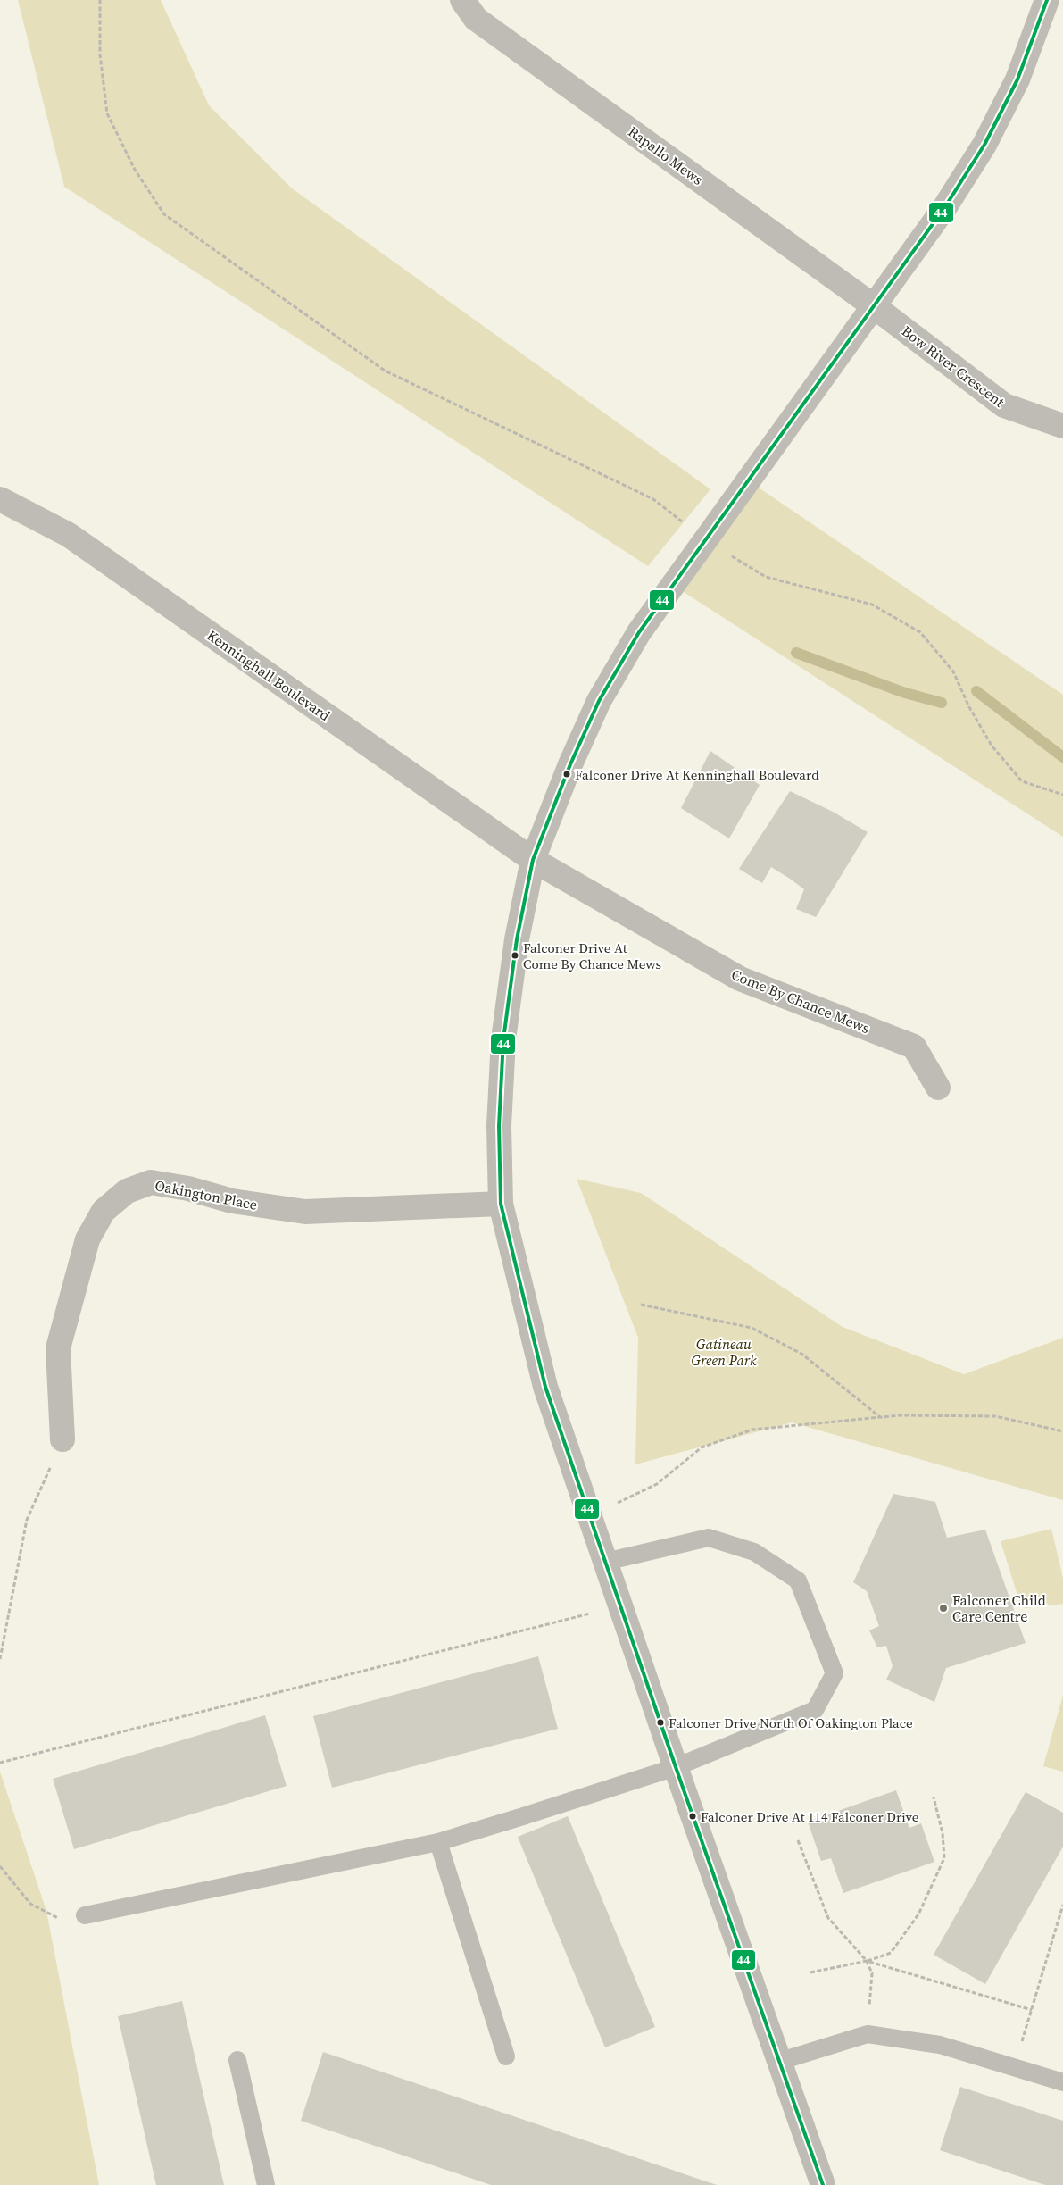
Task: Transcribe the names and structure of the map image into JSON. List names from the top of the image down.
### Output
{
  "streets": {
    "street": [
      "Rapallo Mews",
      "Bow River Crescent",
      "Kenninghall Boulevard",
      "Come By Chance Mews",
      "Oakington Place"
    ]
  },
  "crossings": [
    ["Rapallo Mews", "Bow River Crescent"],
    ["Kenninghall Boulevard", "Come By Chance Mews"]
  ],
  "parks": ["Gatineau Green Park"],
  "places": [
    "Falconer Drive At Kenninghall Boulevard",
    "Falconer Drive At Come By Chance Mews",
    "Falconer Child Care Centre",
    "Falconer Drive North Of Oakington Place",
    "Falconer Drive At 114 Falconer Drive"
  ],
  "lines": ["transit line 44"]
}
